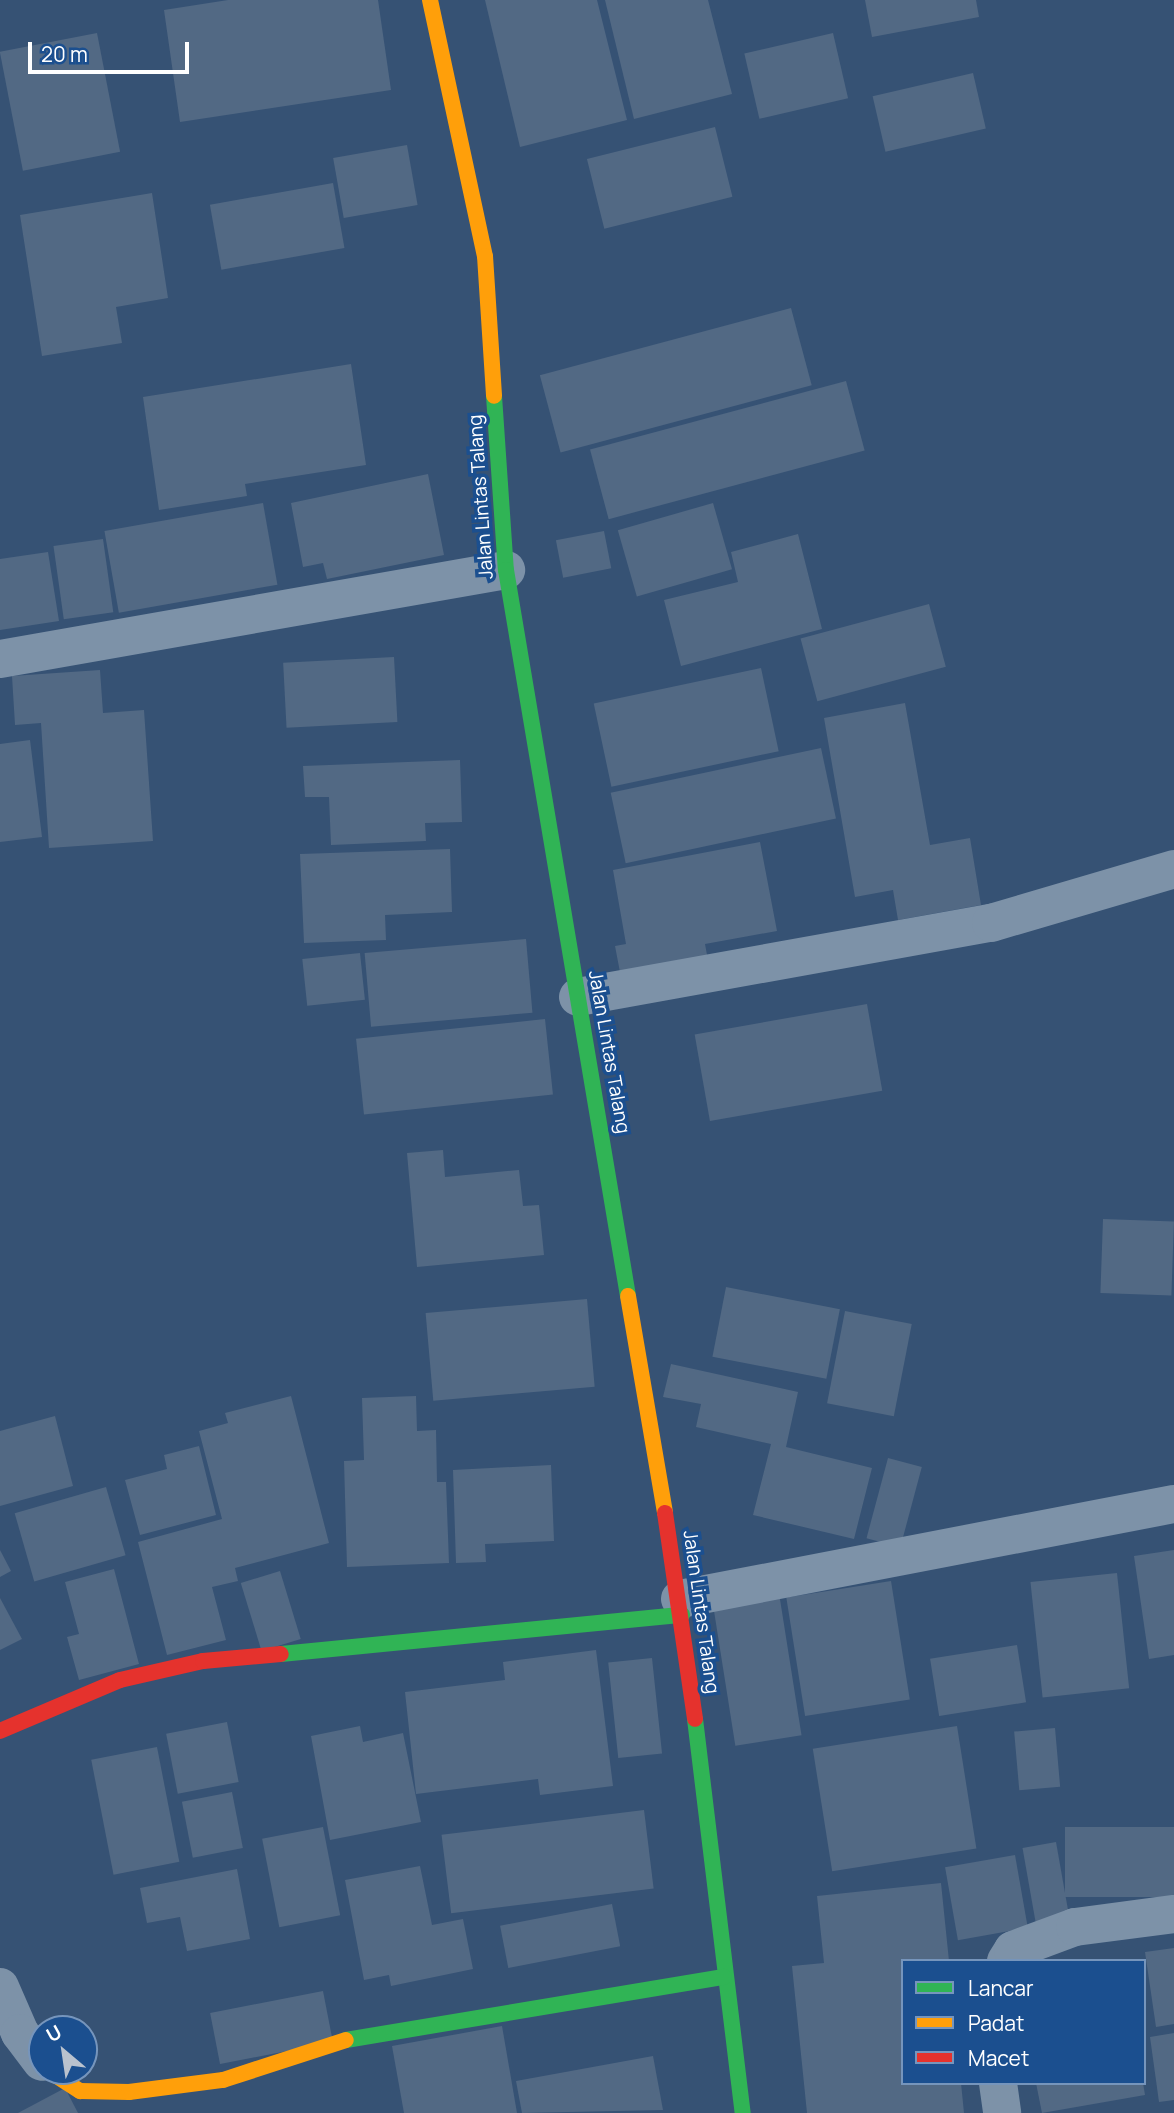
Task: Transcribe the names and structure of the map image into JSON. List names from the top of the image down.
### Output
{
  "streets": {
    "street": ["Jalan Lintas Talang"]
  },
  "legend": ["Lancar", "Padat", "Macet"],
  "scale_bar": "20 m",
  "north": "top left"
}
